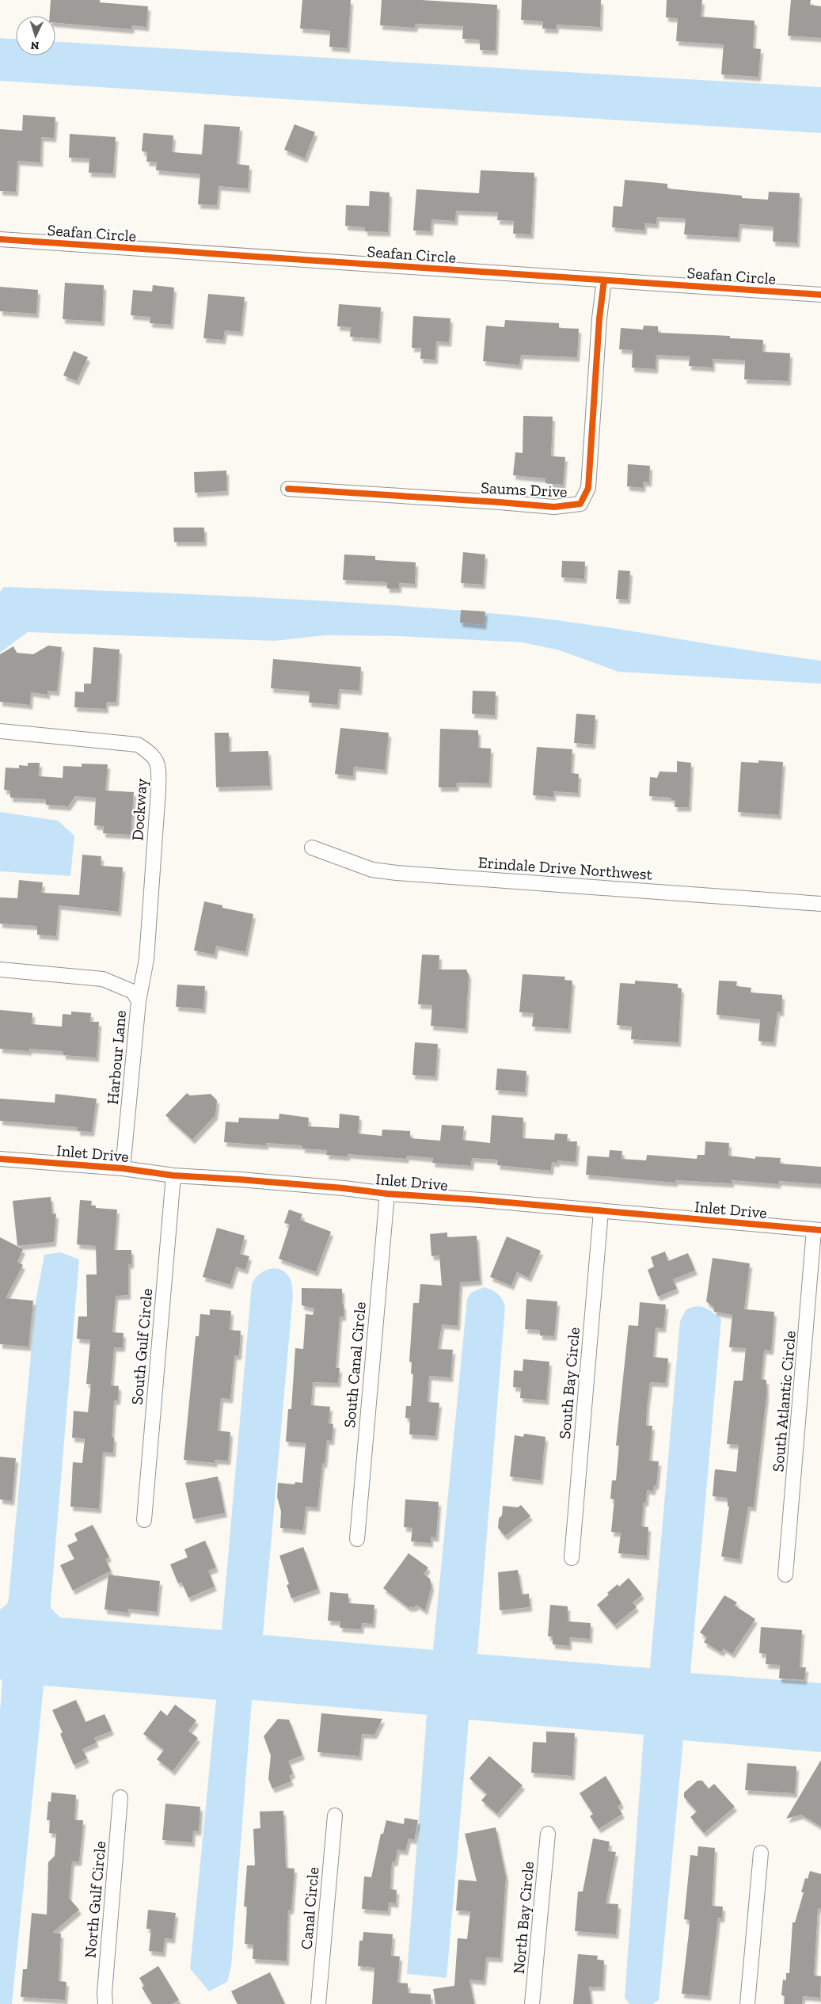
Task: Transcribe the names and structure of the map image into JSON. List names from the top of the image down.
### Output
{
  "streets": {
    "street": [
      "Seafan Circle",
      "Saums Drive",
      "Dockway",
      "Erindale Drive Northwest",
      "Harbour Lane",
      "Inlet Drive",
      "South Gulf Circle",
      "South Canal Circle",
      "South Bay Circle",
      "South Atlantic Circle",
      "North Gulf Circle",
      "Canal Circle",
      "North Bay Circle"
    ]
  },
  "crossings": [
    ["Seafan Circle", "Saums Drive"],
    ["Dockway", "Harbour Lane"],
    ["Harbour Lane", "Inlet Drive"],
    ["Inlet Drive", "South Gulf Circle"],
    ["Inlet Drive", "South Canal Circle"],
    ["Inlet Drive", "South Bay Circle"],
    ["Inlet Drive", "South Atlantic Circle"]
  ],
  "north": "bottom"
}
